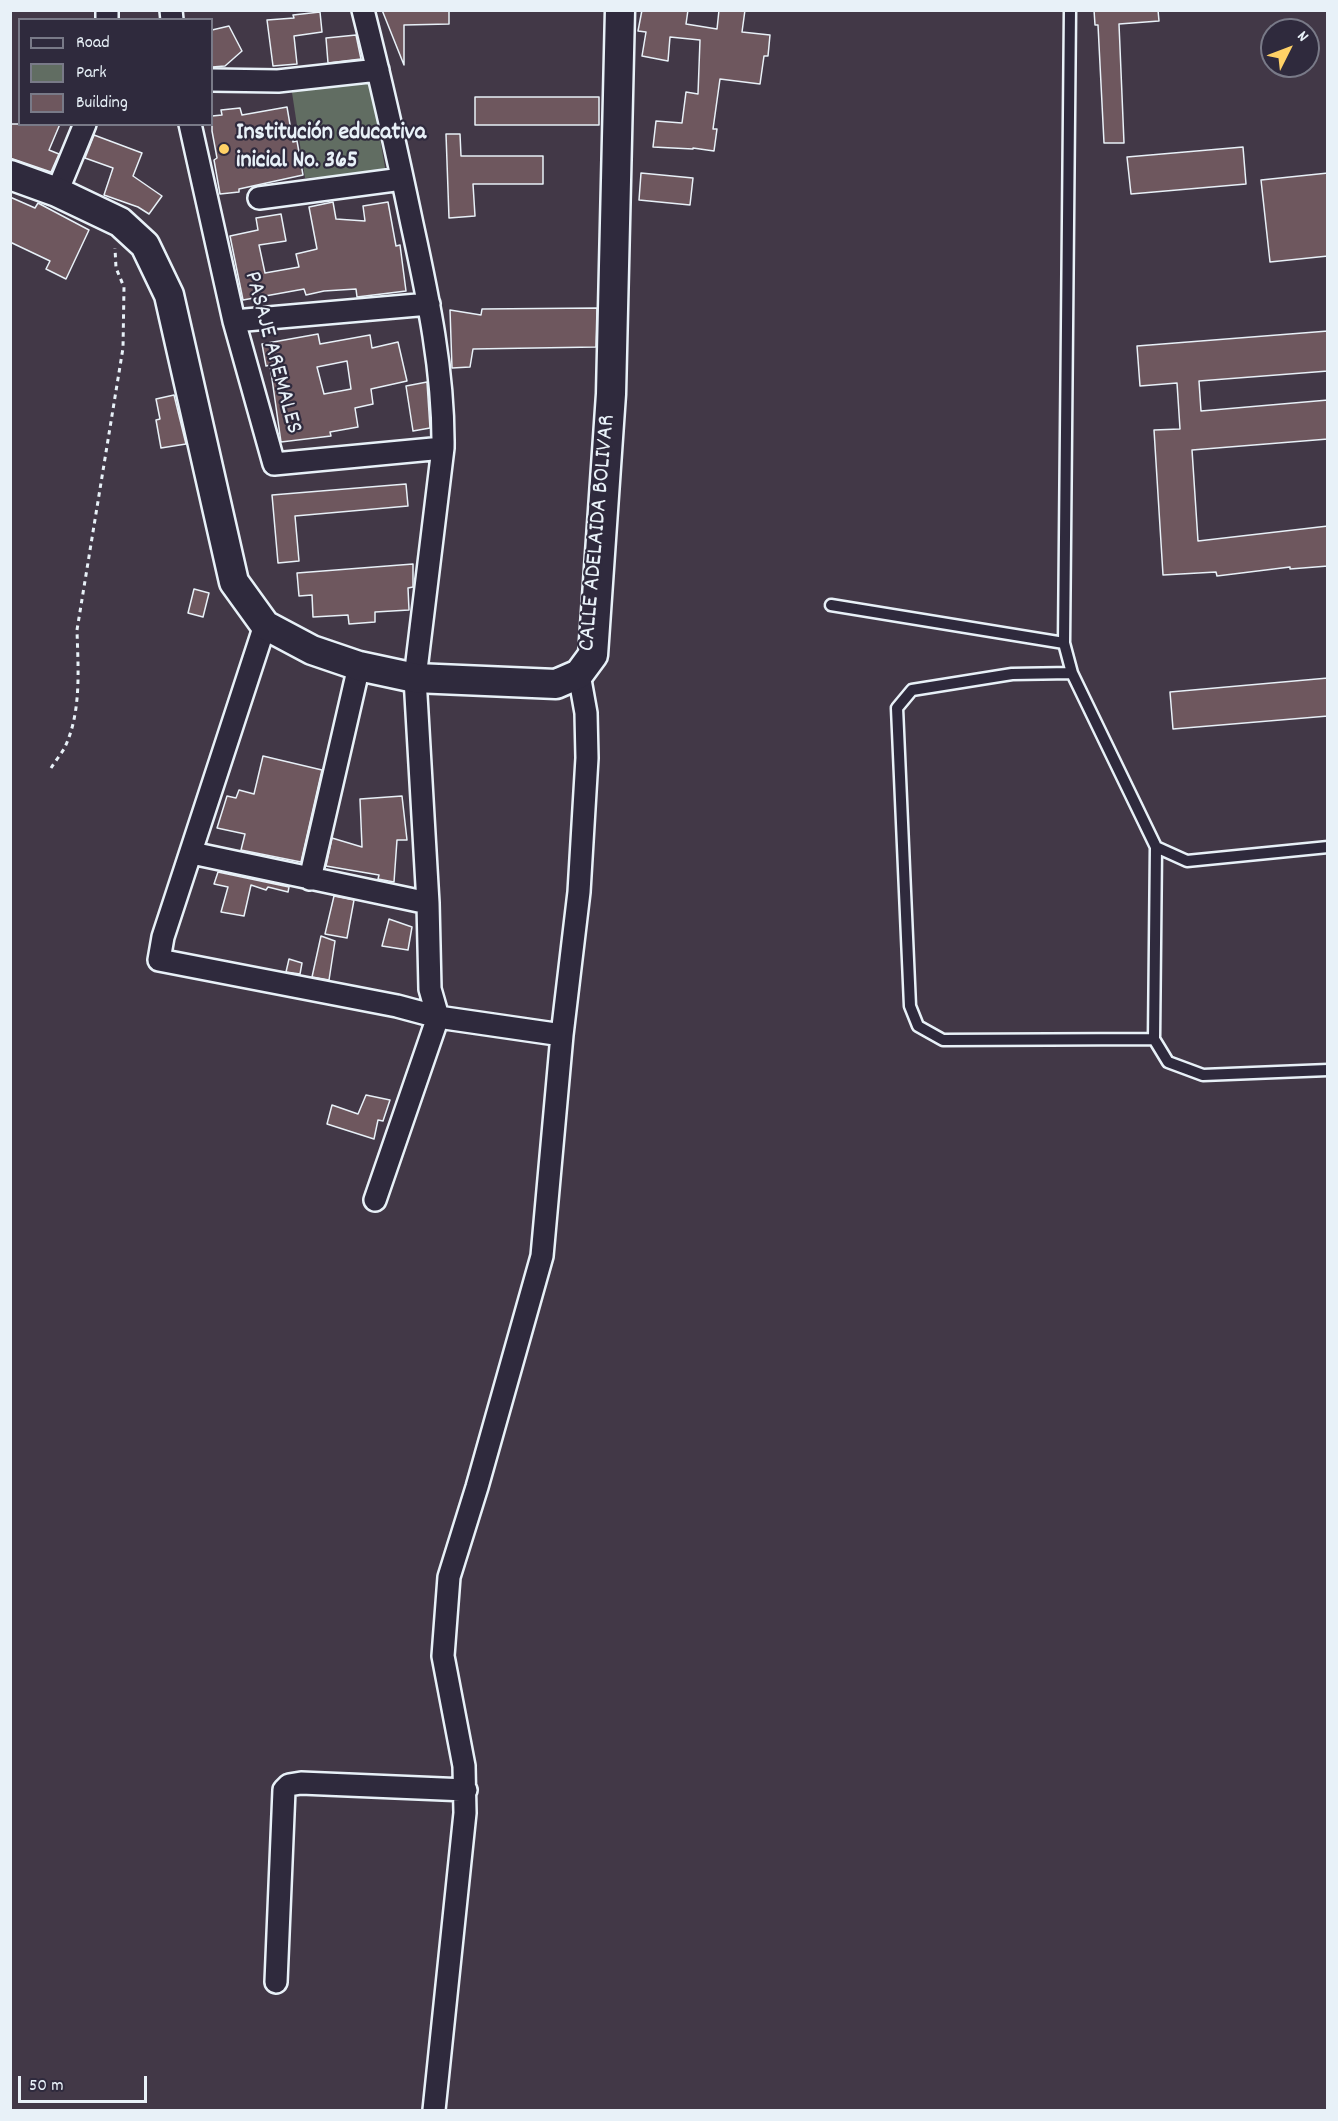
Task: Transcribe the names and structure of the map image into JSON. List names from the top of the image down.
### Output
{
  "streets": {
    "main road": ["CALLE ADELAIDA BOLIVAR"],
    "street": ["PASAJE AREMALES"]
  },
  "places": ["Institución educativa inicial No. 365"],
  "legend": ["Road", "Park", "Building"],
  "scale_bar": "50 m",
  "north": "top right"
}
